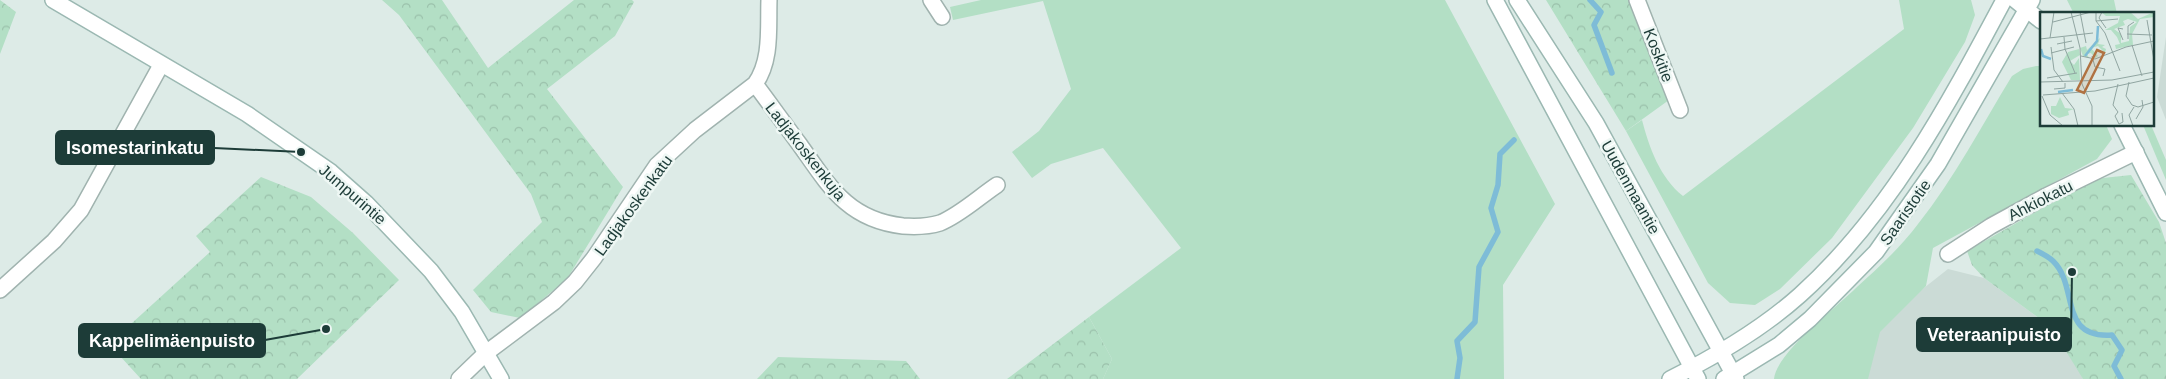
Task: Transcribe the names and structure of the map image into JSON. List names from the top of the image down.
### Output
{
  "streets": {
    "street": [
      "Koskitie",
      "Ladjakoskenkuja",
      "Uudenmaantie",
      "Jumpurintie",
      "Ahkiokatu",
      "Ladjakoskenkatu",
      "Saaristotie"
    ]
  },
  "crossings": [
    ["Ladjakoskenkuja", "Ladjakoskenkatu"],
    ["Uudenmaantie", "Saaristotie"],
    ["Jumpurintie", "Ladjakoskenkatu"]
  ],
  "places": ["Isomestarinkatu", "Veteraanipuisto", "Kappelimäenpuisto"]
}
